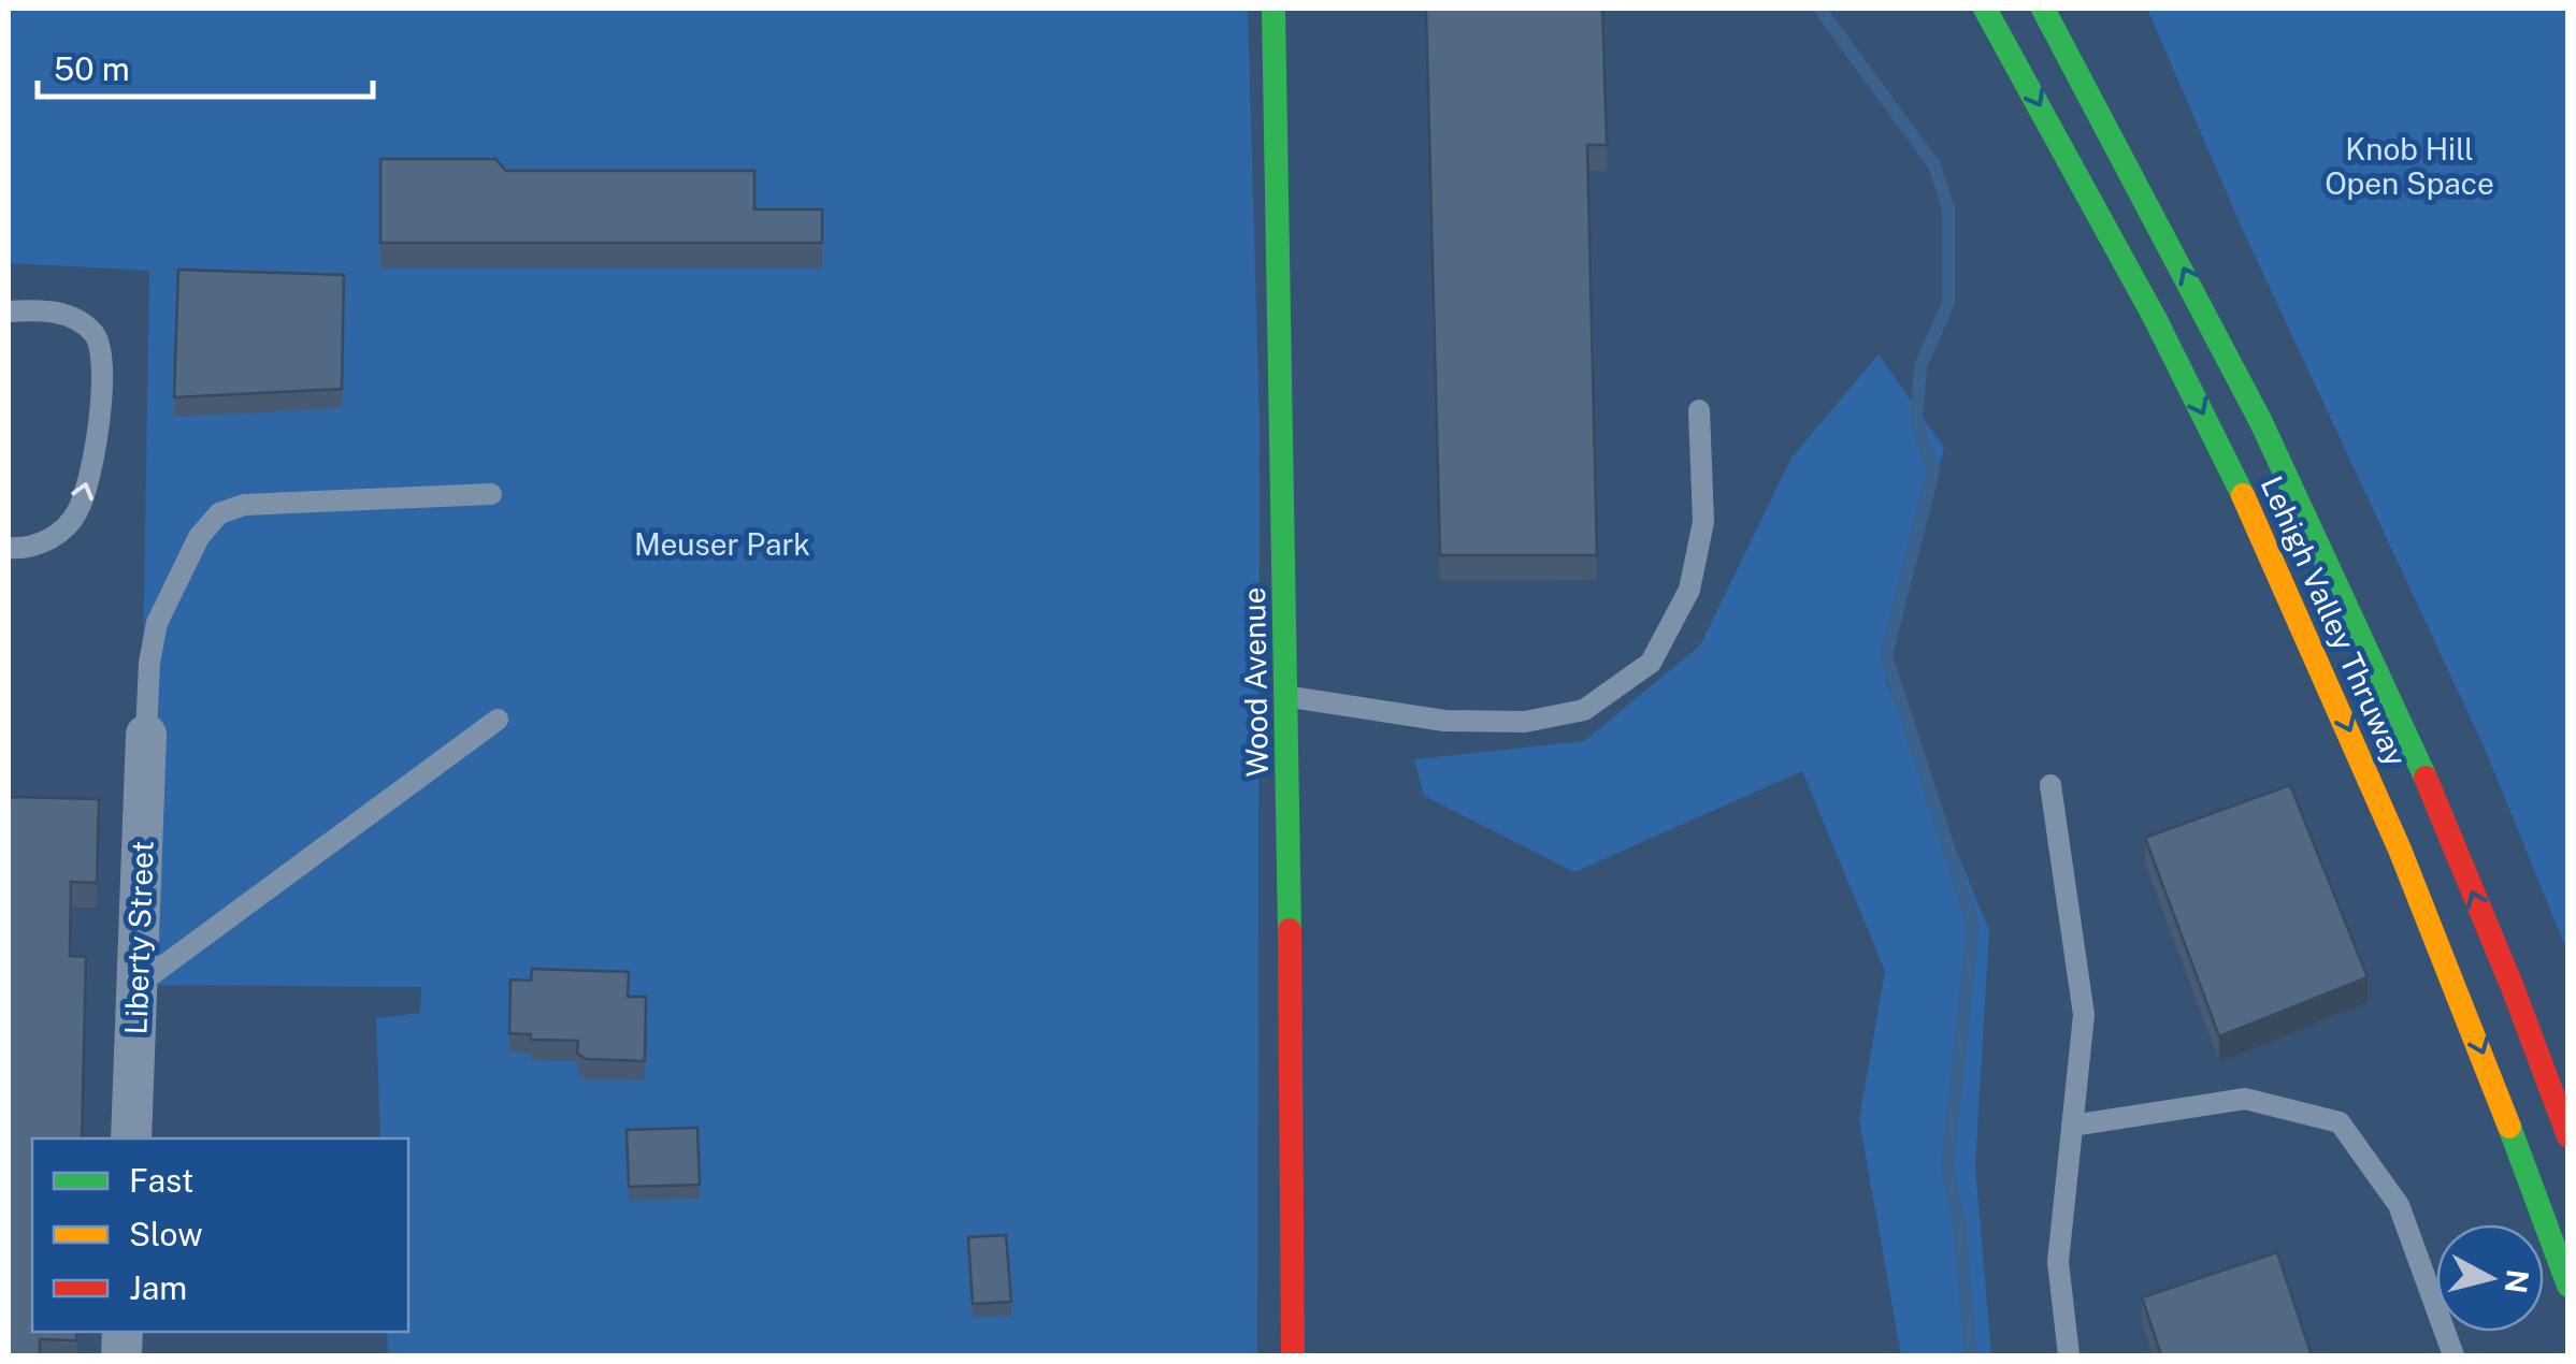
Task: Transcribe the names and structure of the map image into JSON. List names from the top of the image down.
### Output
{
  "streets": {
    "main road": ["Lehigh Valley Thruway", "Wood Avenue"],
    "street": ["Liberty Street"]
  },
  "parks": ["Knob Hill Open Space", "Meuser Park"],
  "legend": ["Fast", "Slow", "Jam"],
  "scale_bar": "50 m",
  "north": "right"
}
